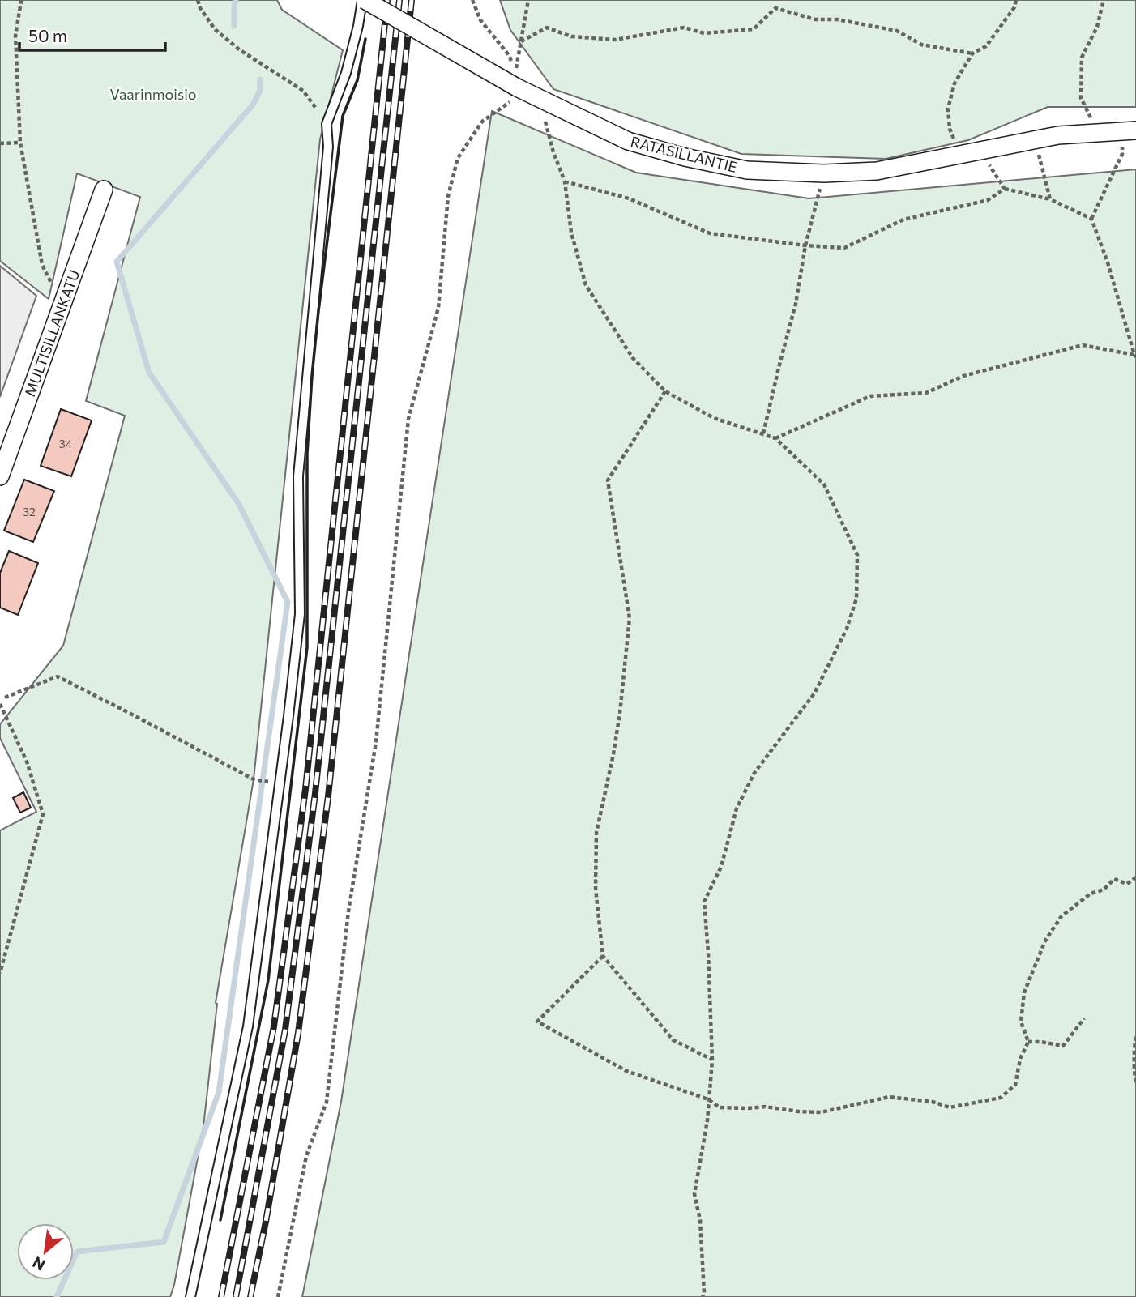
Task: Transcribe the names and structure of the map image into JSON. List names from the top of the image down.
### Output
{
  "streets": {
    "street": ["RATASILLANTIE", "MULTISILLANKATU"]
  },
  "parks": ["Vaarinmoisio"],
  "house_numbers": ["34", "32"],
  "scale_bar": "50 m",
  "north": "bottom left"
}
